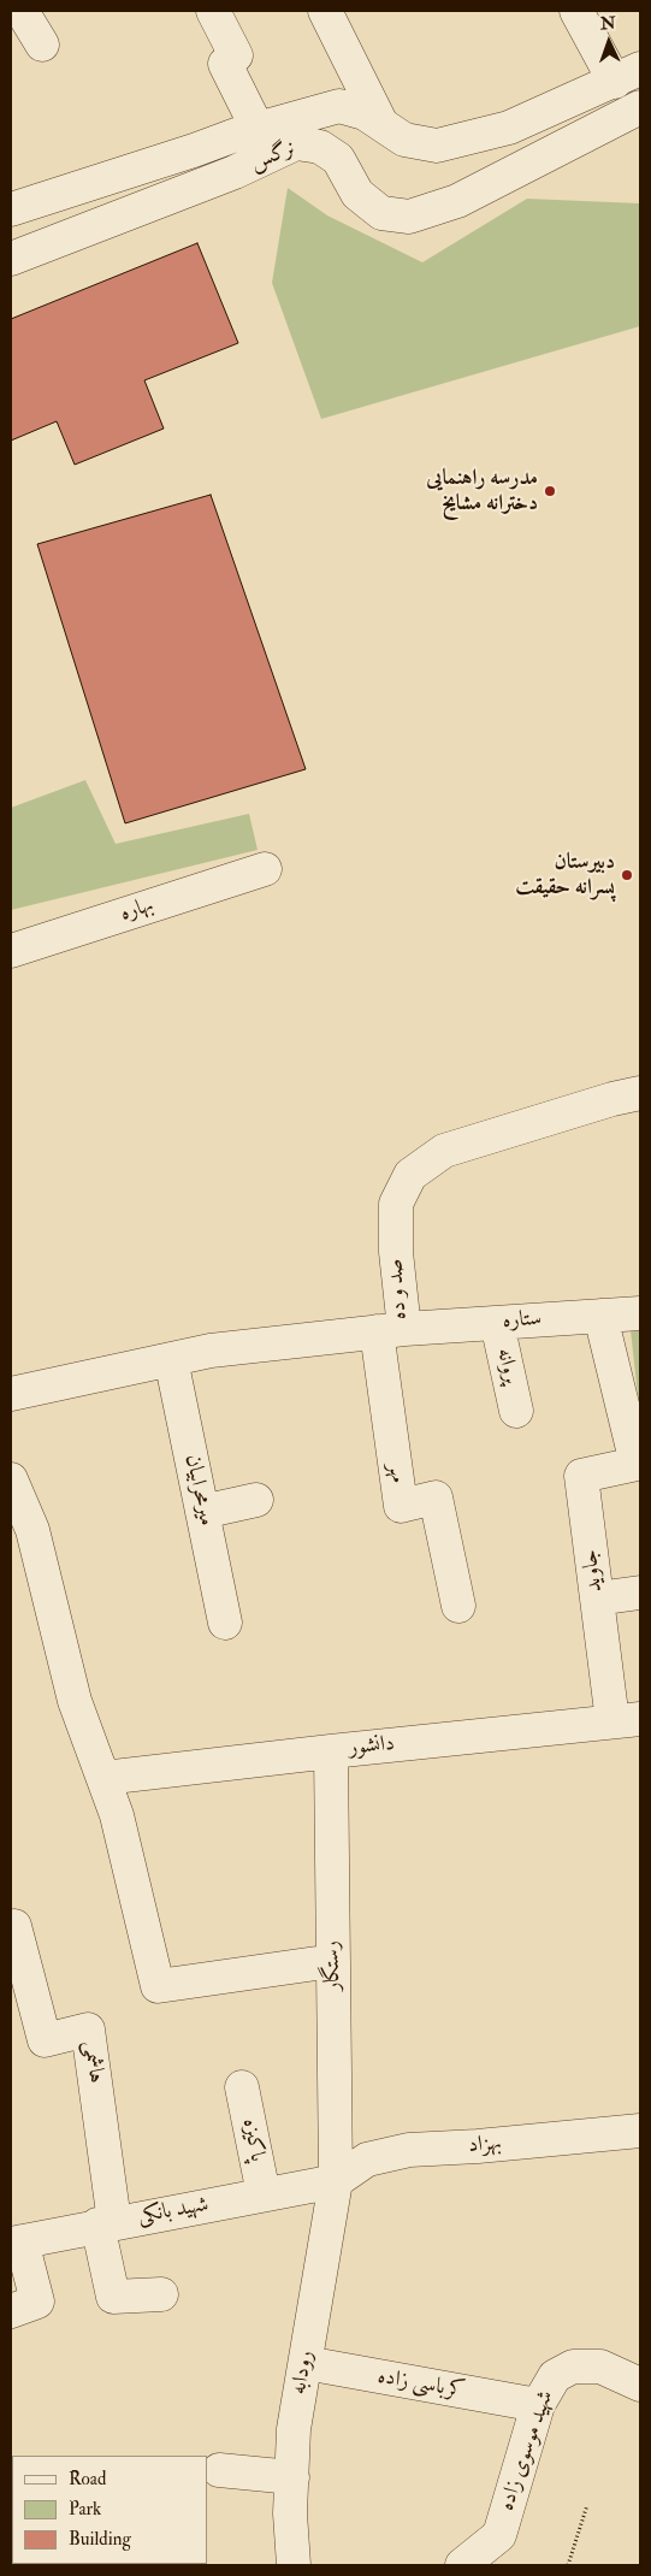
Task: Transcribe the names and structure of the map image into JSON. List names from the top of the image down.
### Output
{
  "streets": {
    "street": [
      "نرگس",
      "بهاره",
      "صد و ده",
      "ستاره",
      "پروانه",
      "مهر",
      "میرمحرابیان",
      "جاوید",
      "دانشور",
      "رستگار",
      "هاشمی",
      "پاکیزه",
      "بهزاد",
      "شهید بانکی",
      "رودابه",
      "کرباسی زاده",
      "شهید موسوی زاده"
    ]
  },
  "crossings": [
    ["صد و ده", "ستاره"],
    ["صد و ده", "مهر"],
    ["صد و ده", "میرمحرابیان"],
    ["ستاره", "پروانه"],
    ["ستاره", "مهر"],
    ["ستاره", "جاوید"],
    ["جاوید", "دانشور"],
    ["دانشور", "رستگار"],
    ["رستگار", "بهزاد"],
    ["رستگار", "شهید بانکی"],
    ["رستگار", "رودابه"],
    ["هاشمی", "شهید بانکی"],
    ["پاکیزه", "شهید بانکی"],
    ["بهزاد", "شهید بانکی"],
    ["بهزاد", "رودابه"],
    ["شهید بانکی", "رودابه"],
    ["رودابه", "کرباسی زاده"],
    ["کرباسی زاده", "شهید موسوی زاده"]
  ],
  "places": ["مدرسه راهنمایی دخترانه مشایخ", "دبیرستان پسرانه حقیقت"],
  "legend": ["Road", "Park", "Building"],
  "north": "top"
}
